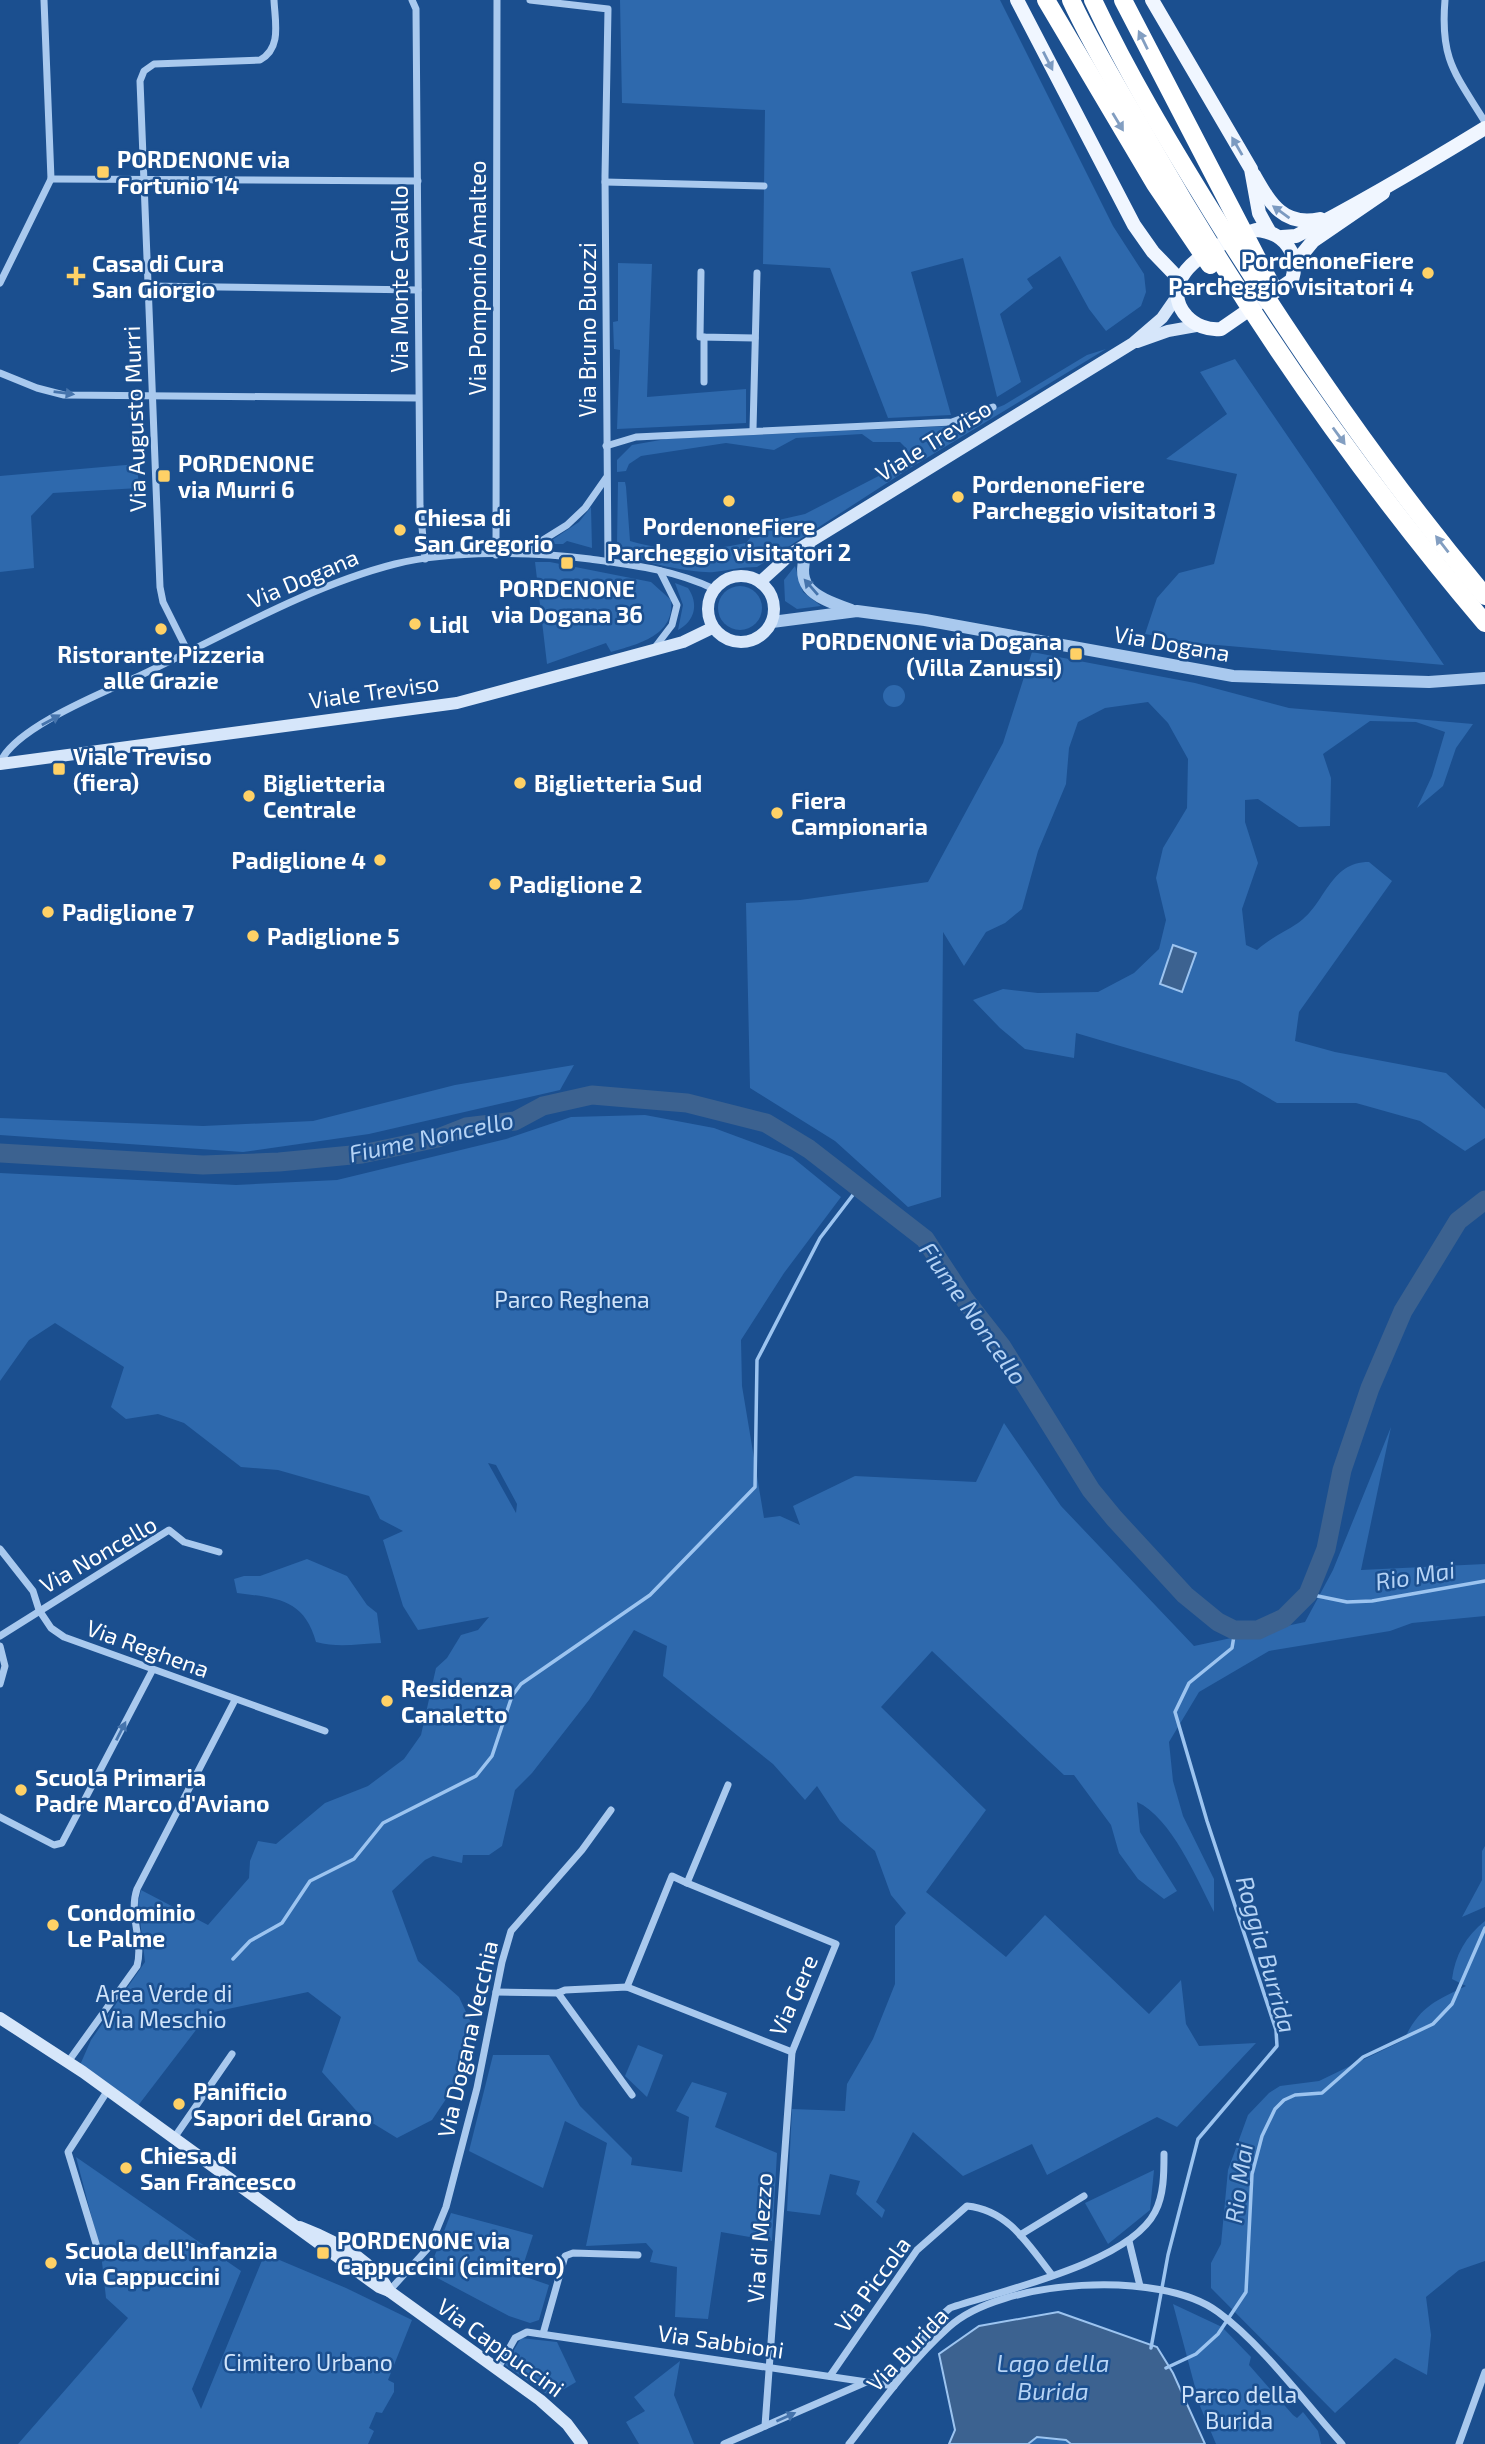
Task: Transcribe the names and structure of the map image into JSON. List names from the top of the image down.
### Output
{
  "streets": {
    "main road": ["Viale Treviso", "Via Cappuccini"],
    "street": [
      "Via Pomponio Amalteo",
      "Via Monte Cavallo",
      "Via Bruno Buozzi",
      "Via Augusto Murri",
      "Via Dogana",
      "Via Noncello",
      "Via Reghena",
      "Via Gere",
      "Via Dogana Vecchia",
      "Via di Mezzo",
      "Via Piccola",
      "Via Sabbioni",
      "Via Burida"
    ]
  },
  "crossings": [
    ["Via Pomponio Amalteo", "Via Dogana"],
    ["Via Monte Cavallo", "Via Dogana"],
    ["Via Bruno Buozzi", "Via Dogana"],
    ["Via Augusto Murri", "Via Dogana"],
    ["Viale Treviso", "Via Dogana"],
    ["Via Noncello", "Via Reghena"],
    ["Via Gere", "Via Dogana Vecchia"],
    ["Via Gere", "Via di Mezzo"],
    ["Via Dogana Vecchia", "Via Cappuccini"],
    ["Via di Mezzo", "Via Sabbioni"],
    ["Via Piccola", "Via Sabbioni"],
    ["Via Sabbioni", "Via Cappuccini"],
    ["Via Sabbioni", "Via Burida"]
  ],
  "water": [
    "Fiume Noncello",
    "Rio Mai",
    "Roggia Burrida",
    "Lago della Burida"
  ],
  "parks": [
    "Parco Reghena",
    "Area Verde di Via Meschio",
    "Cimitero Urbano",
    "Parco della Burida"
  ],
  "places": {
    "transit": [
      "PORDENONE via Fortunio 14",
      "PORDENONE via Murri 6",
      "PORDENONE via Dogana 36",
      "PORDENONE via Dogana (Villa Zanussi)",
      "Viale Treviso (fiera)",
      "PORDENONE via Cappuccini (cimitero)"
    ],
    "other": [
      "PordenoneFiere Parcheggio visitatori 4",
      "PordenoneFiere Parcheggio visitatori 3",
      "PordenoneFiere Parcheggio visitatori 2",
      "Chiesa di San Gregorio",
      "Lidl",
      "Ristorante Pizzeria alle Grazie",
      "Biglietteria Sud",
      "Biglietteria Centrale",
      "Fiera Campionaria",
      "Padiglione 4",
      "Padiglione 2",
      "Padiglione 7",
      "Padiglione 5",
      "Residenza Canaletto",
      "Scuola Primaria Padre Marco d'Aviano",
      "Condominio Le Palme",
      "Panificio Sapori del Grano",
      "Chiesa di San Francesco",
      "Scuola dell’Infanzia via Cappuccini"
    ],
    "health": ["Casa di Cura San Giorgio"]
  }
}
